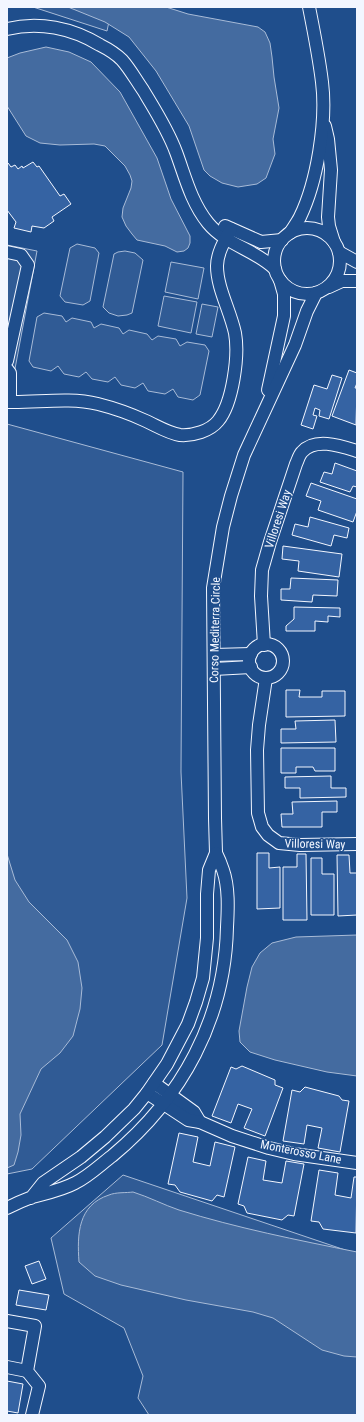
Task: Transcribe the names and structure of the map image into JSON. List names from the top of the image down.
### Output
{
  "streets": {
    "street": ["Villoresi Way", "Corso Mediterra Circle", "Monterosso Lane"]
  },
  "crossings": [
    ["Corso Mediterra Circle", "Monterosso Lane"]
  ]
}
